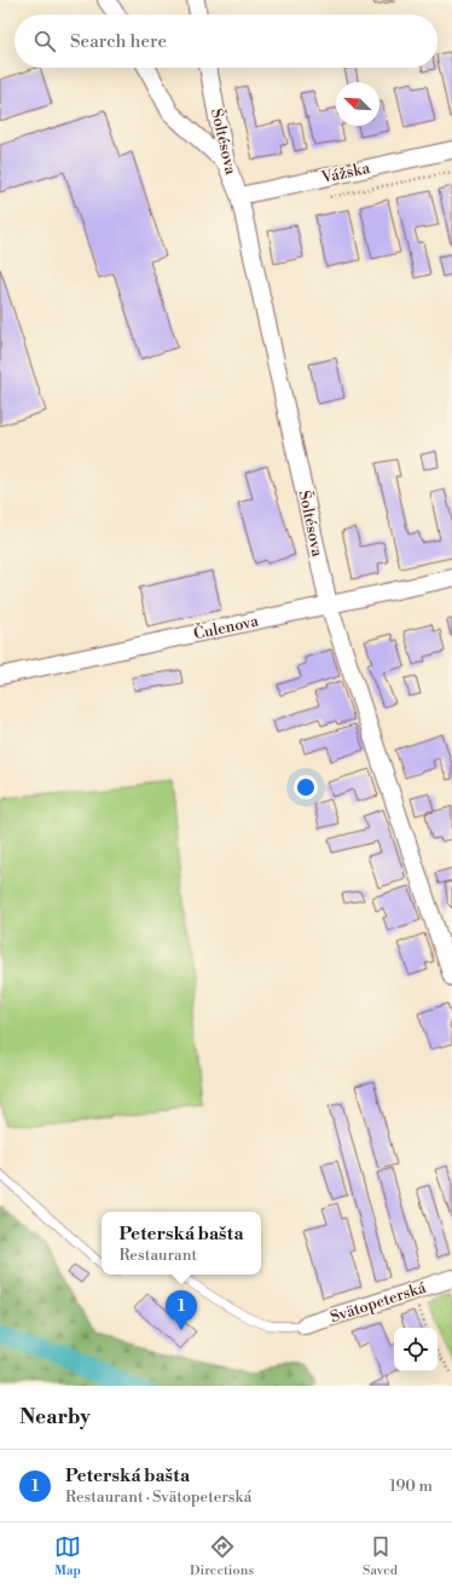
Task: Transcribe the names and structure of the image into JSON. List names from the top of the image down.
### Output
{
  "streets": {
    "street": [
      "Šoltésova",
      "Vážska",
      "Čulenova",
      "Svätopeterská"
    ]
  },
  "crossings": [
    ["Šoltésova", "Vážska"],
    ["Šoltésova", "Čulenova"]
  ],
  "north": "top left",
  "page": {
    "search": "Search here",
    "popup": ["Peterská bašta", "Restaurant"],
    "pins": "1",
    "heading": "Nearby",
    "list": [
      {
        "mark": "1",
        "name": "Peterská bašta",
        "note": "Restaurant · Svätopeterská",
        "value": "190 m"
      }
    ],
    "nav": ["Map", "Directions", "Saved"]
  }
}
